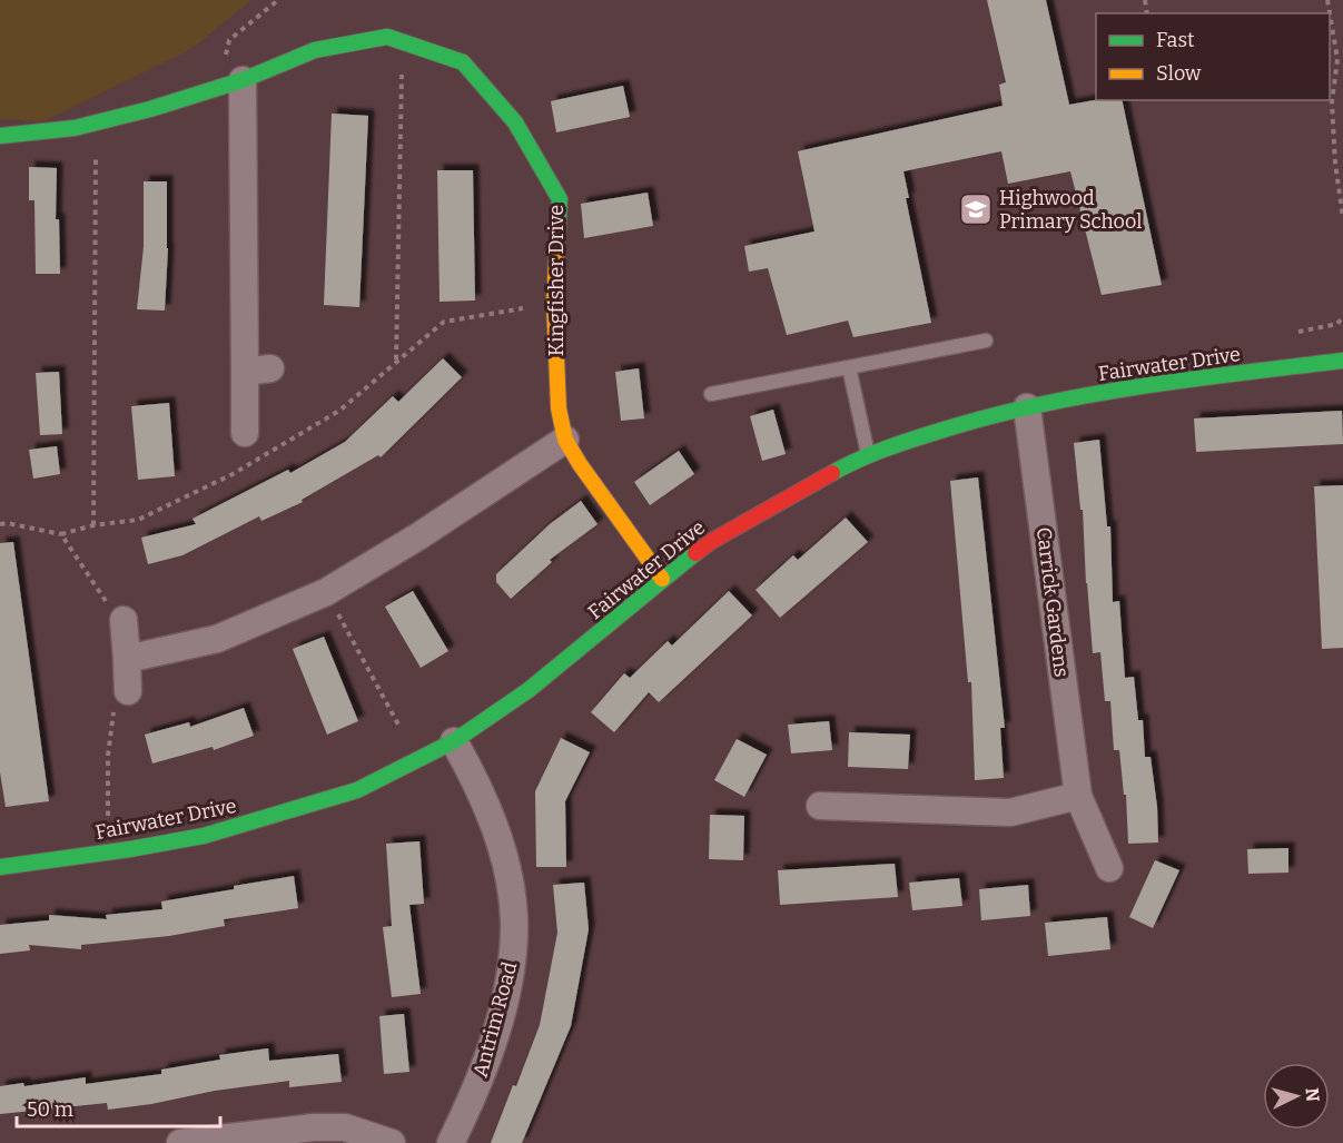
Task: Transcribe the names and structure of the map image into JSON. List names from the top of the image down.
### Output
{
  "streets": {
    "street": [
      "Kingfisher Drive",
      "Fairwater Drive",
      "Carrick Gardens",
      "Antrim Road"
    ]
  },
  "crossings": [
    ["Kingfisher Drive", "Fairwater Drive"],
    ["Fairwater Drive", "Carrick Gardens"],
    ["Fairwater Drive", "Antrim Road"]
  ],
  "places": {
    "school or university": ["Highwood Primary School"]
  },
  "legend": ["Fast", "Slow"],
  "scale_bar": "50 m",
  "north": "right"
}
